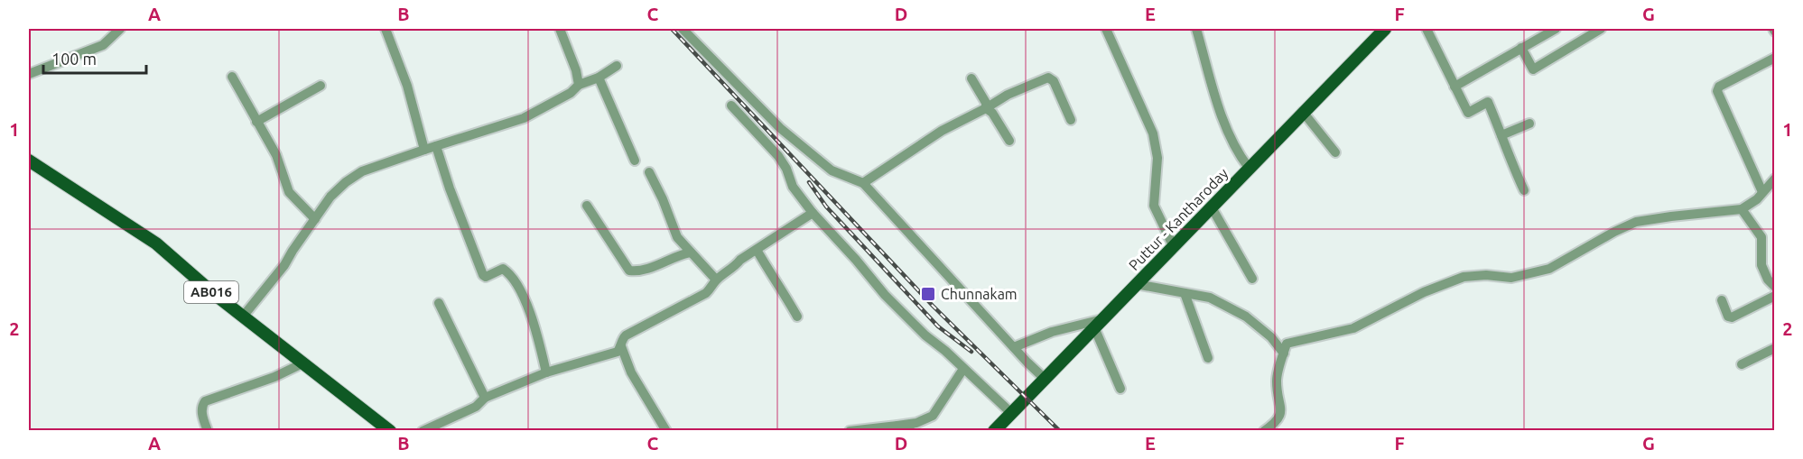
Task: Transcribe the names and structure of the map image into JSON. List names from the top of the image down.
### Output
{
  "streets": {
    "main road": ["Puttur - Kantharoday", "AB016"]
  },
  "places": {
    "transit": ["Chunnakam"]
  },
  "scale_bar": "100 m",
  "grid": {
    "columns": [
      "A",
      "B",
      "C",
      "D",
      "E",
      "F",
      "G"
    ],
    "rows": ["1", "2"]
  }
}
